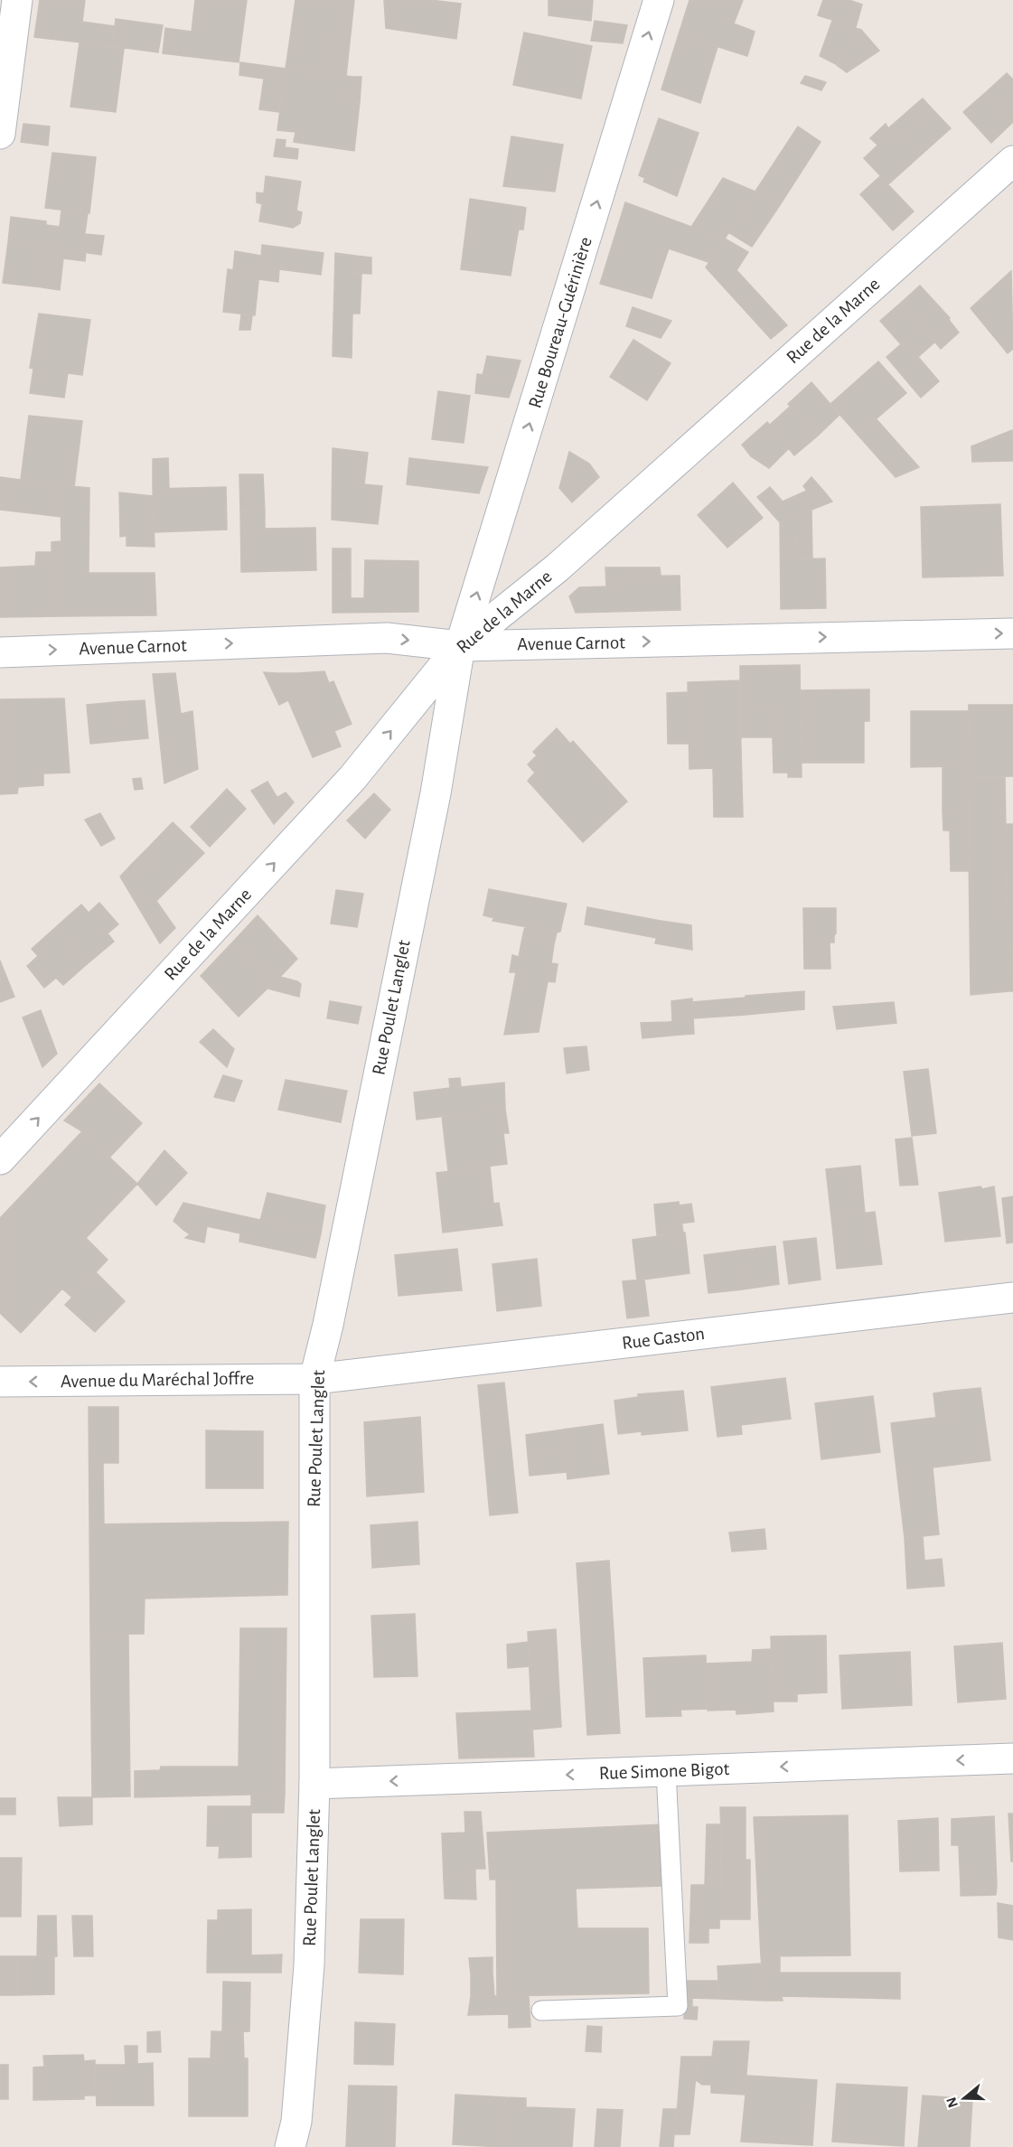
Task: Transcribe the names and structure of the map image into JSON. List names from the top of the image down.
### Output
{
  "streets": {
    "street": [
      "Rue de la Marne",
      "Rue Boureau-Guérinière",
      "Avenue Carnot",
      "Rue Poulet Langlet",
      "Rue Gaston",
      "Avenue du Maréchal Joffre",
      "Rue Simone Bigot"
    ]
  },
  "crossings": [
    ["Rue de la Marne", "Rue Boureau-Guérinière"],
    ["Rue de la Marne", "Avenue Carnot"],
    ["Rue de la Marne", "Rue Poulet Langlet"],
    ["Rue Boureau-Guérinière", "Avenue Carnot"],
    ["Rue Boureau-Guérinière", "Rue Poulet Langlet"],
    ["Avenue Carnot", "Rue Poulet Langlet"],
    ["Rue Poulet Langlet", "Rue Gaston"],
    ["Rue Poulet Langlet", "Avenue du Maréchal Joffre"],
    ["Rue Poulet Langlet", "Rue Simone Bigot"],
    ["Rue Gaston", "Avenue du Maréchal Joffre"]
  ],
  "one_way": [
    "Rue de la Marne",
    "Rue Boureau-Guérinière",
    "Avenue Carnot",
    "Avenue du Maréchal Joffre",
    "Rue Simone Bigot"
  ],
  "north": "left"
}
